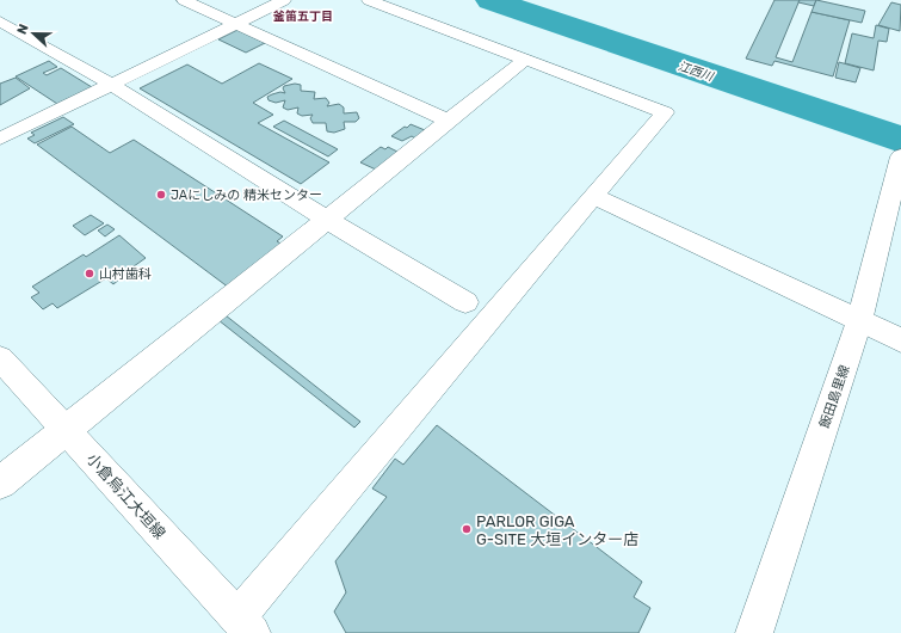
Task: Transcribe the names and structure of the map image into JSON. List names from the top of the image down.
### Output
{
  "streets": {
    "street": ["飯田島里線", "小倉烏江大垣線"]
  },
  "districts": ["釜笛五丁目"],
  "water": ["江西川"],
  "places": ["JAにしみの 精米センター", "山村歯科", "PARLOR GIGA G-SITE 大垣インター店"],
  "north": "left"
}
